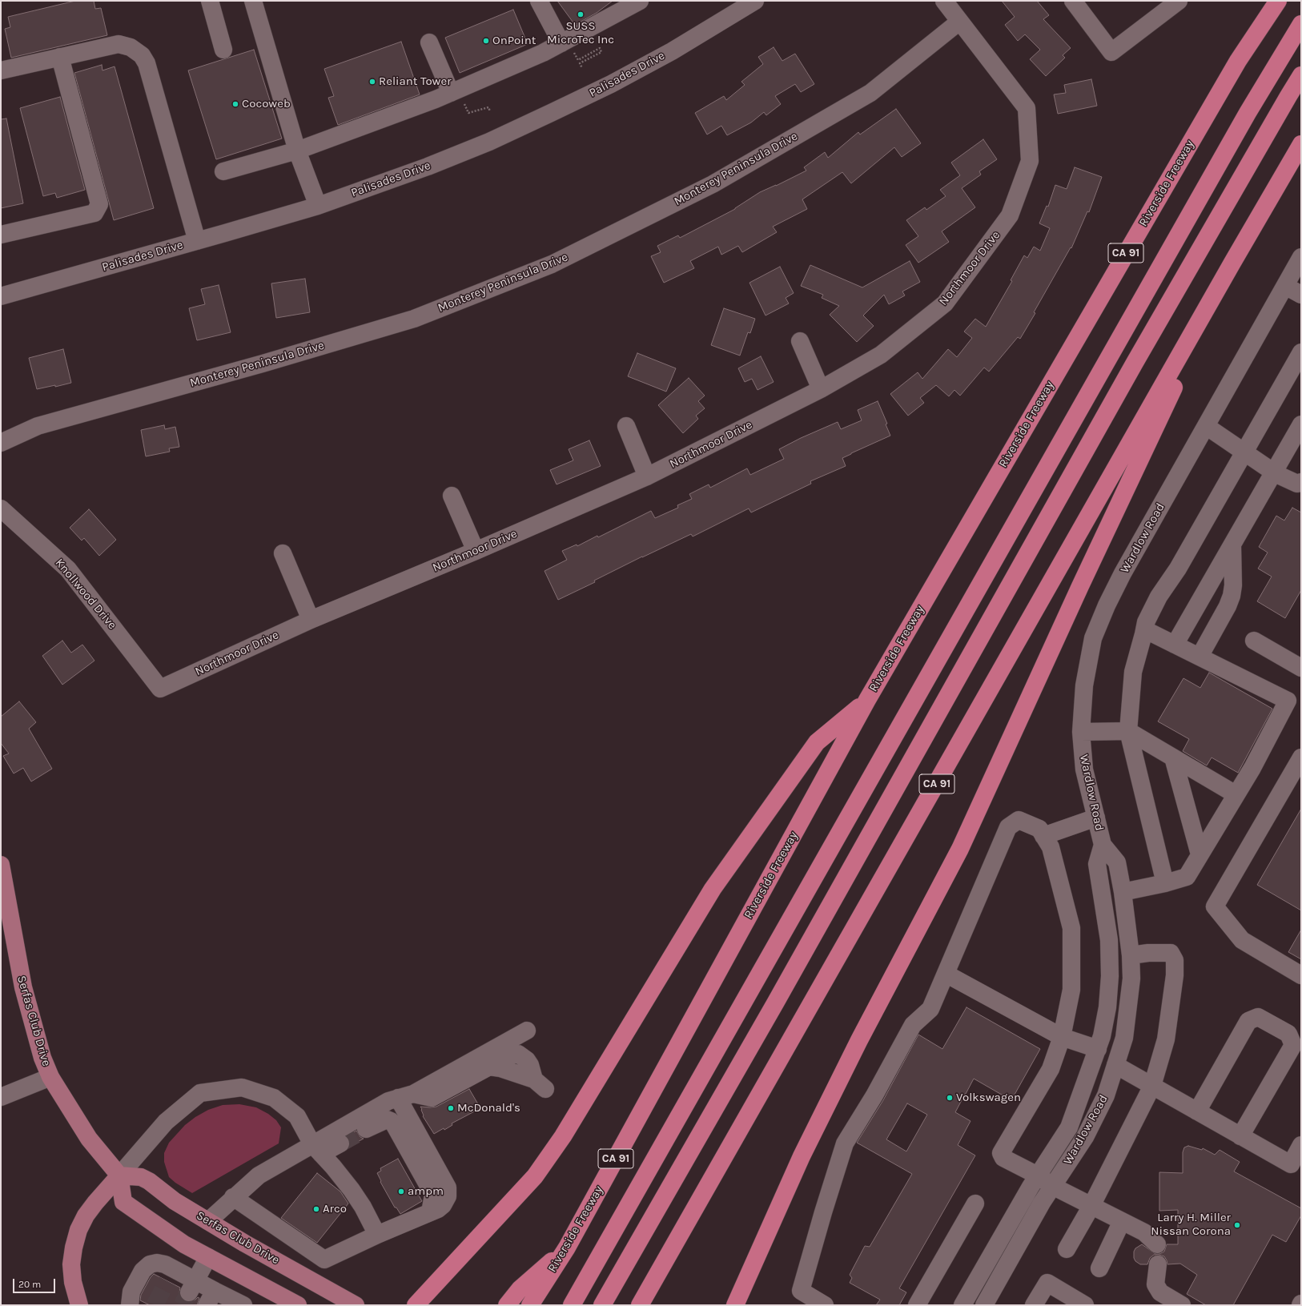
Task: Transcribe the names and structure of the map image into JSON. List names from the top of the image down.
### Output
{
  "streets": {
    "highway": ["Riverside Freeway", "CA 91"],
    "main road": ["Serfas Club Drive"],
    "street": [
      "Palisades Drive",
      "Monterey Peninsula Drive",
      "Northmoor Drive",
      "Wardlow Road",
      "Knollwood Drive"
    ]
  },
  "crossings": [
    ["Monterey Peninsula Drive", "Northmoor Drive"],
    ["Northmoor Drive", "Knollwood Drive"]
  ],
  "places": [
    "SUSS MicroTec Inc",
    "OnPoint",
    "Reliant Tower",
    "Cocoweb",
    "Volkswagen",
    "McDonald's",
    "ampm",
    "Arco",
    "Larry H. Miller Nissan Corona"
  ],
  "scale_bar": "20 m"
}
